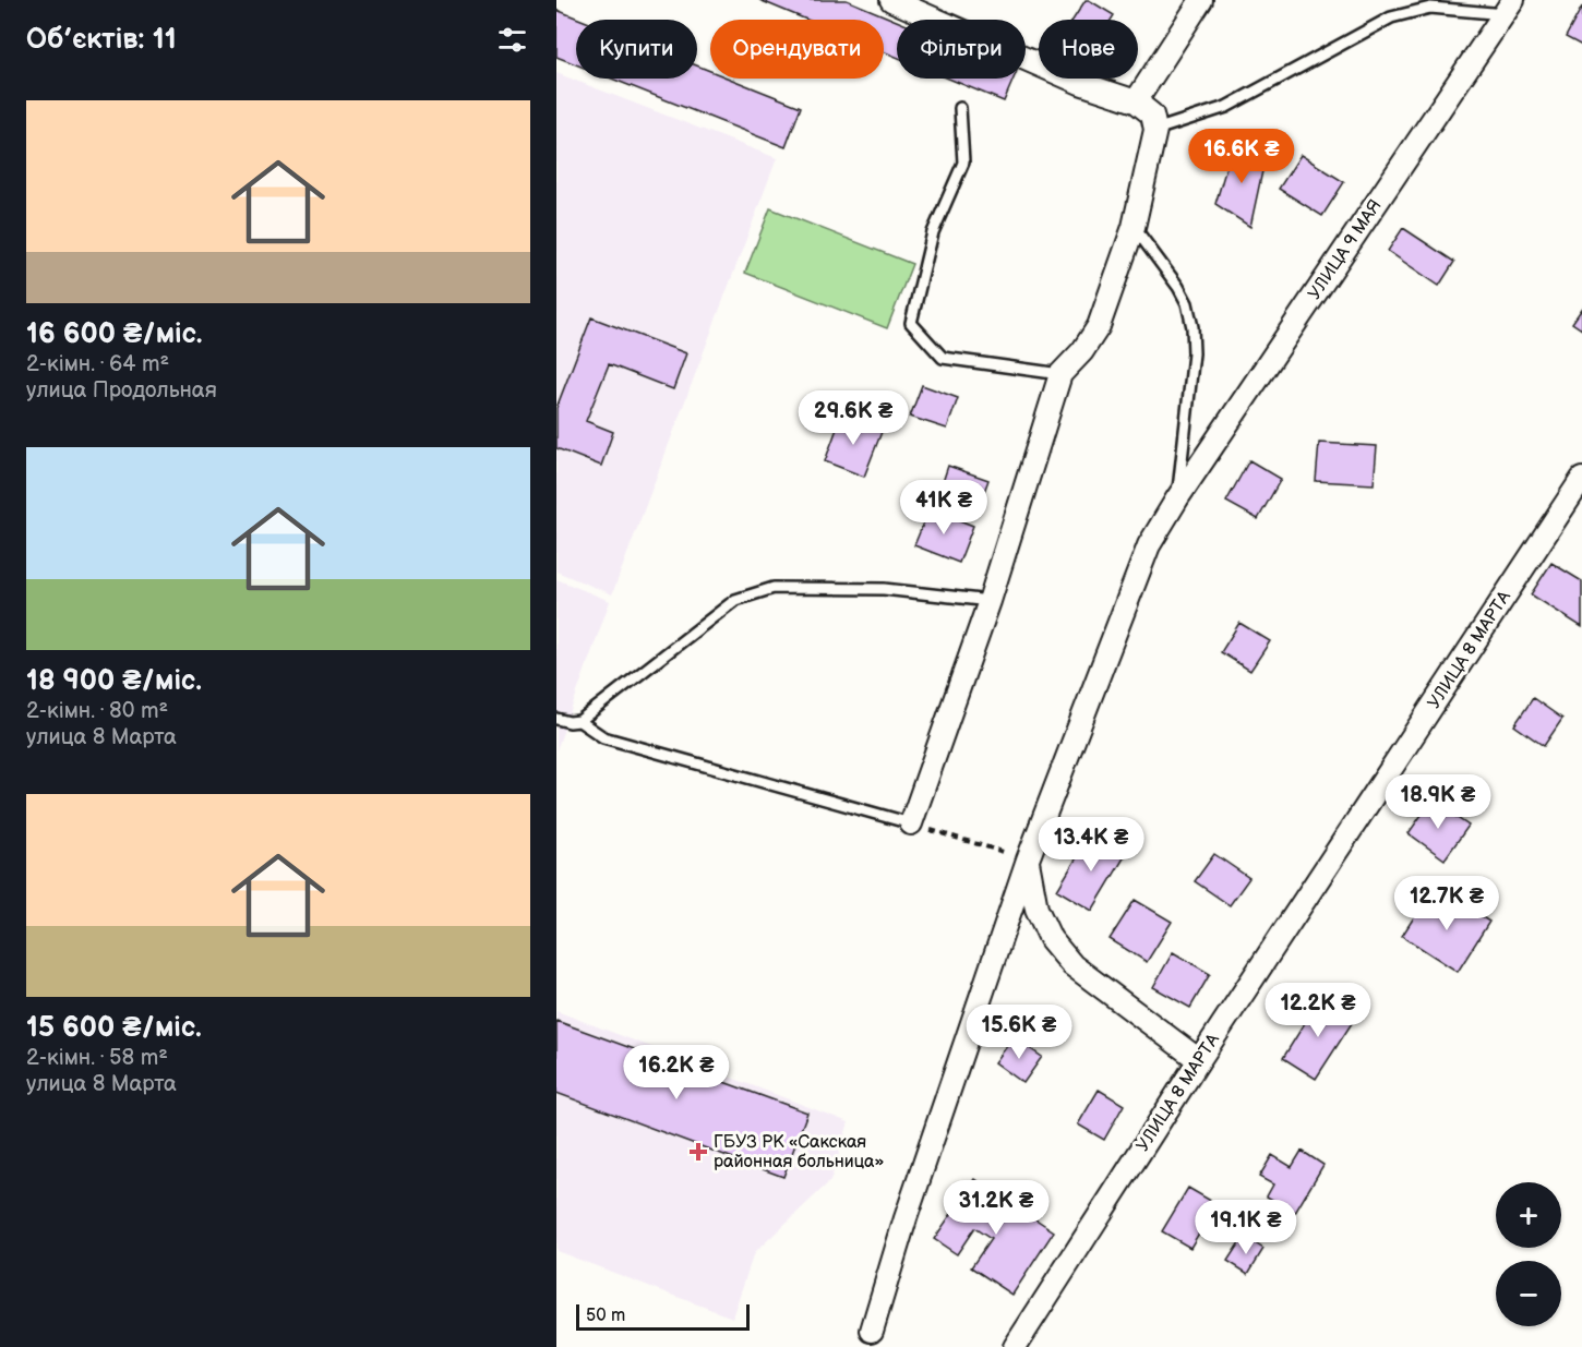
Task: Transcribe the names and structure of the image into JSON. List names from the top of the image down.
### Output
{
  "streets": {
    "street": ["УЛИЦА 9 МАЯ", "УЛИЦА 8 МАРТА"]
  },
  "places": {
    "health": ["ГБУЗ РК «Сакская районная больница»"]
  },
  "scale_bar": "50 m",
  "page": {
    "heading": "Об’єктів: 11",
    "chip": [
      "Купити",
      "Орендувати",
      "Фільтри",
      "Нове"
    ],
    "list": [
      {
        "name": "16 600 ₴/міс.",
        "note": "2-кімн. · 64 m² · улица Продольная"
      },
      {
        "name": "18 900 ₴/міс.",
        "note": "2-кімн. · 80 m² · улица 8 Марта"
      },
      {
        "name": "15 600 ₴/міс.",
        "note": "2-кімн. · 58 m² · улица 8 Марта"
      }
    ],
    "price": [
      "16.6K ₴",
      "29.6K ₴",
      "41K ₴",
      "18.9K ₴",
      "13.4K ₴",
      "12.7K ₴",
      "12.2K ₴",
      "15.6K ₴",
      "16.2K ₴",
      "31.2K ₴",
      "19.1K ₴"
    ],
    "map_buttons": ["+", "−"],
    "scale": "50 m"
  }
}
